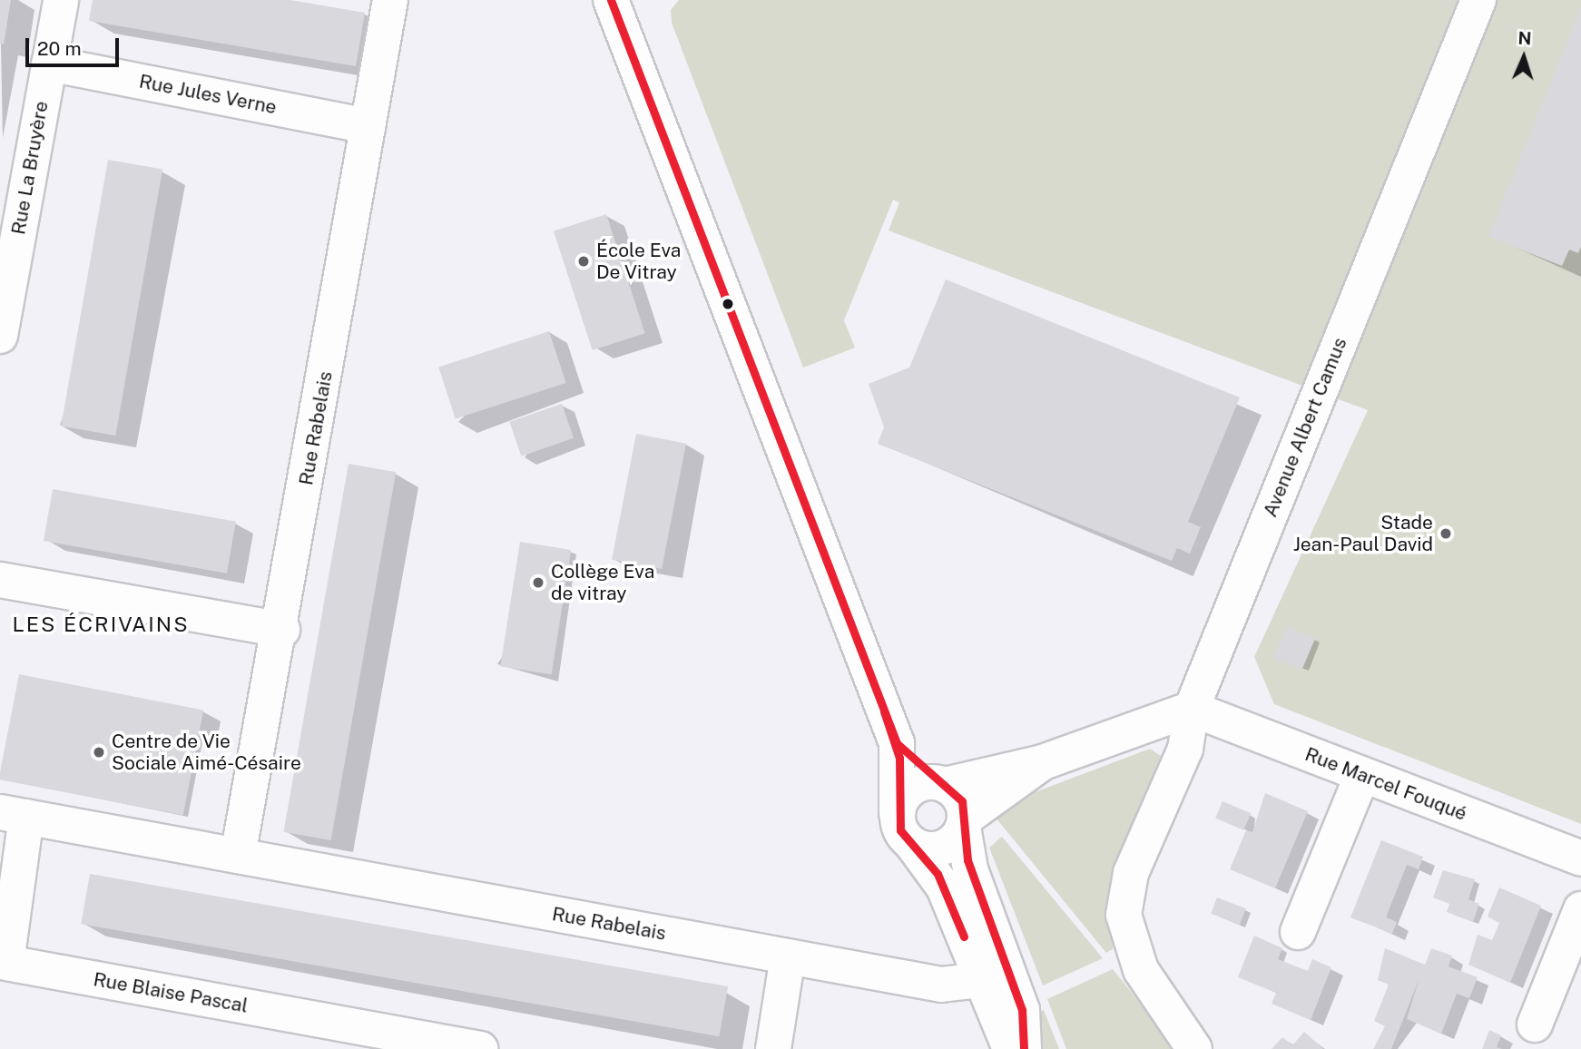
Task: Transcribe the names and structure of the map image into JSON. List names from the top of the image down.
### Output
{
  "streets": {
    "street": [
      "Rue Jules Verne",
      "Rue La Bruyère",
      "Avenue Albert Camus",
      "Rue Rabelais",
      "Rue Marcel Fouqué",
      "Rue Blaise Pascal"
    ]
  },
  "crossings": [
    ["Rue Jules Verne", "Rue La Bruyère"],
    ["Rue Jules Verne", "Rue Rabelais"],
    ["Avenue Albert Camus", "Rue Marcel Fouqué"],
    ["Rue Rabelais", "Rue Blaise Pascal"]
  ],
  "districts": ["LES ÉCRIVAINS"],
  "places": [
    "École Eva De Vitray",
    "Stade Jean-Paul David",
    "Collège Eva de vitray",
    "Centre de Vie Sociale Aimé-Césaire"
  ],
  "scale_bar": "20 m",
  "north": "top"
}
